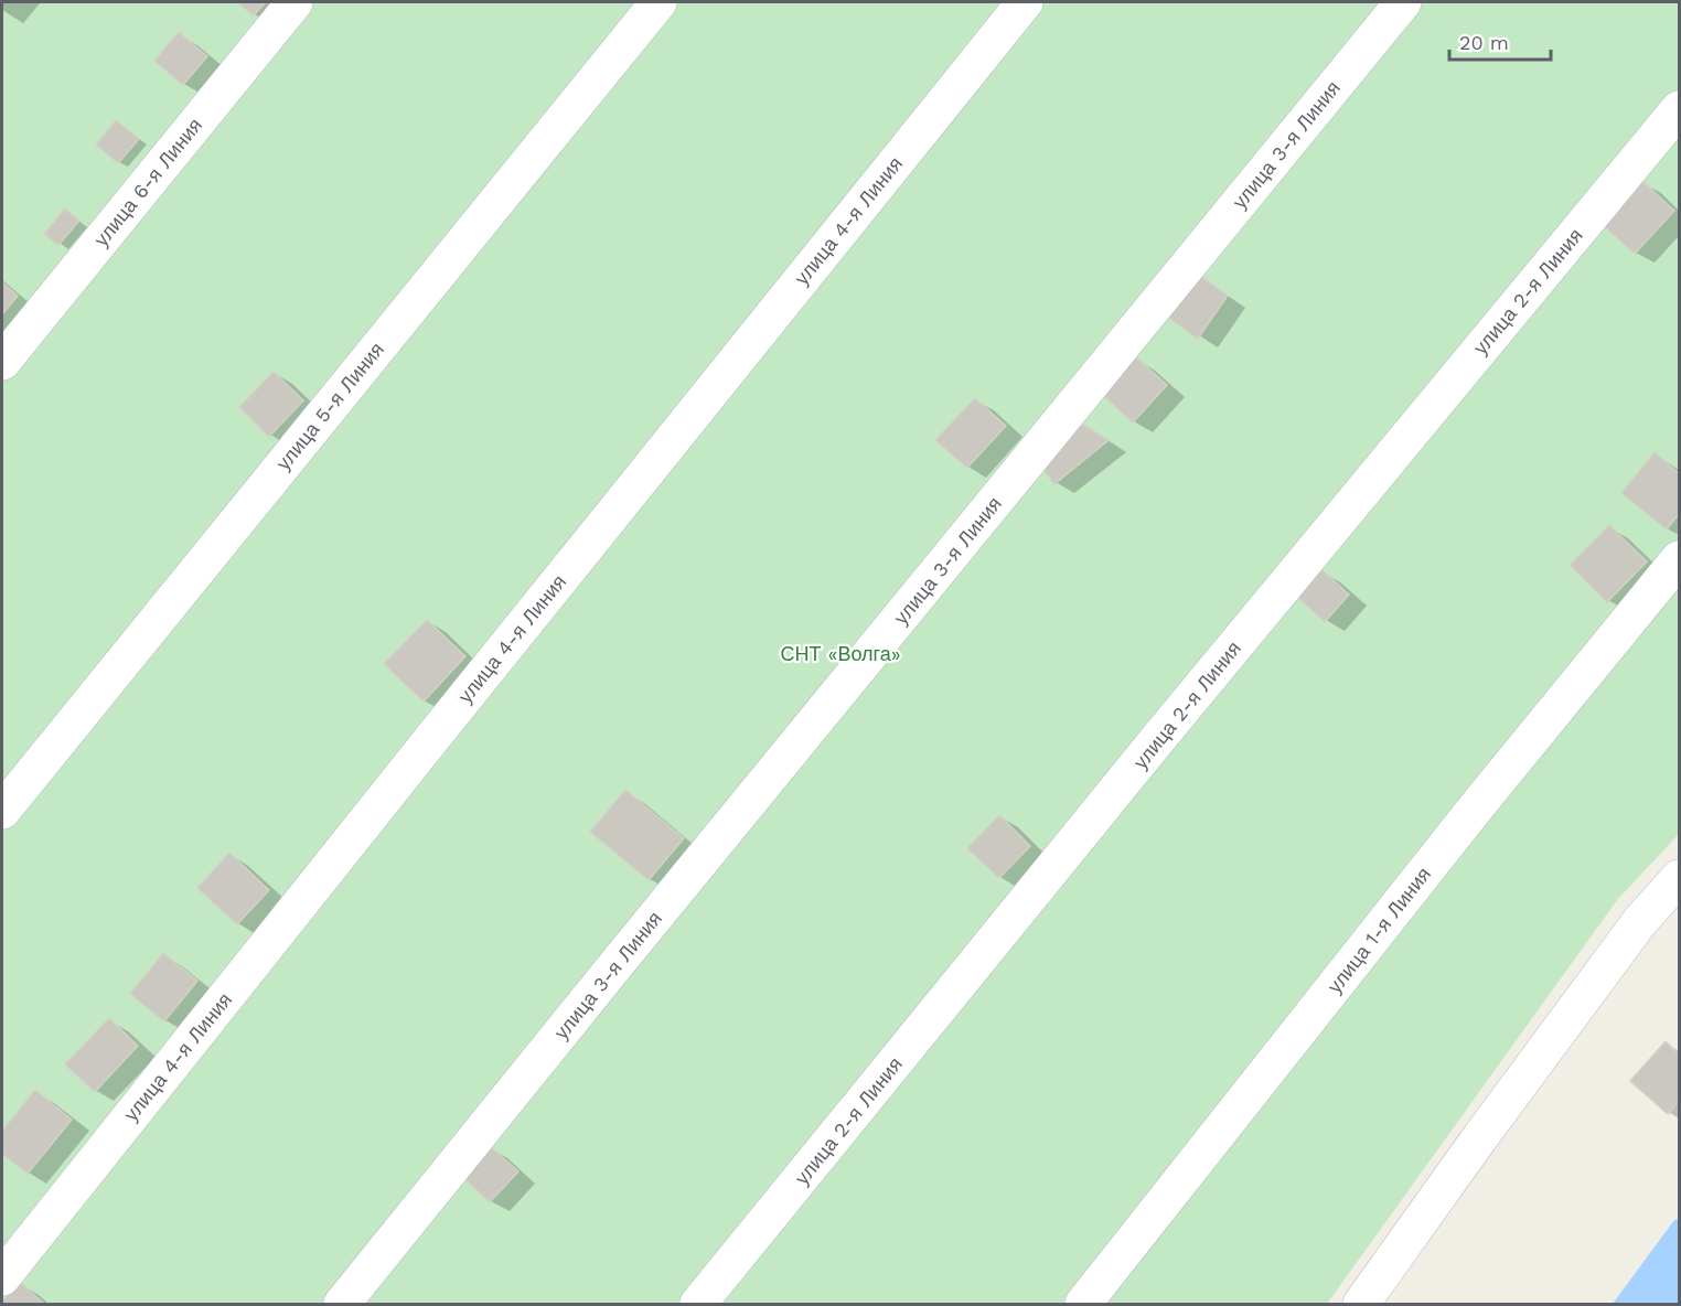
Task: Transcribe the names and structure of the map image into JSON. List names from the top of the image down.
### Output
{
  "streets": {
    "street": [
      "улица 3-я Линия",
      "улица 6-я Линия",
      "улица 4-я Линия",
      "улица 2-я Линия",
      "улица 5-я Линия",
      "улица 1-я Линия"
    ]
  },
  "parks": ["СНТ «Волга»"],
  "scale_bar": "20 m"
}
